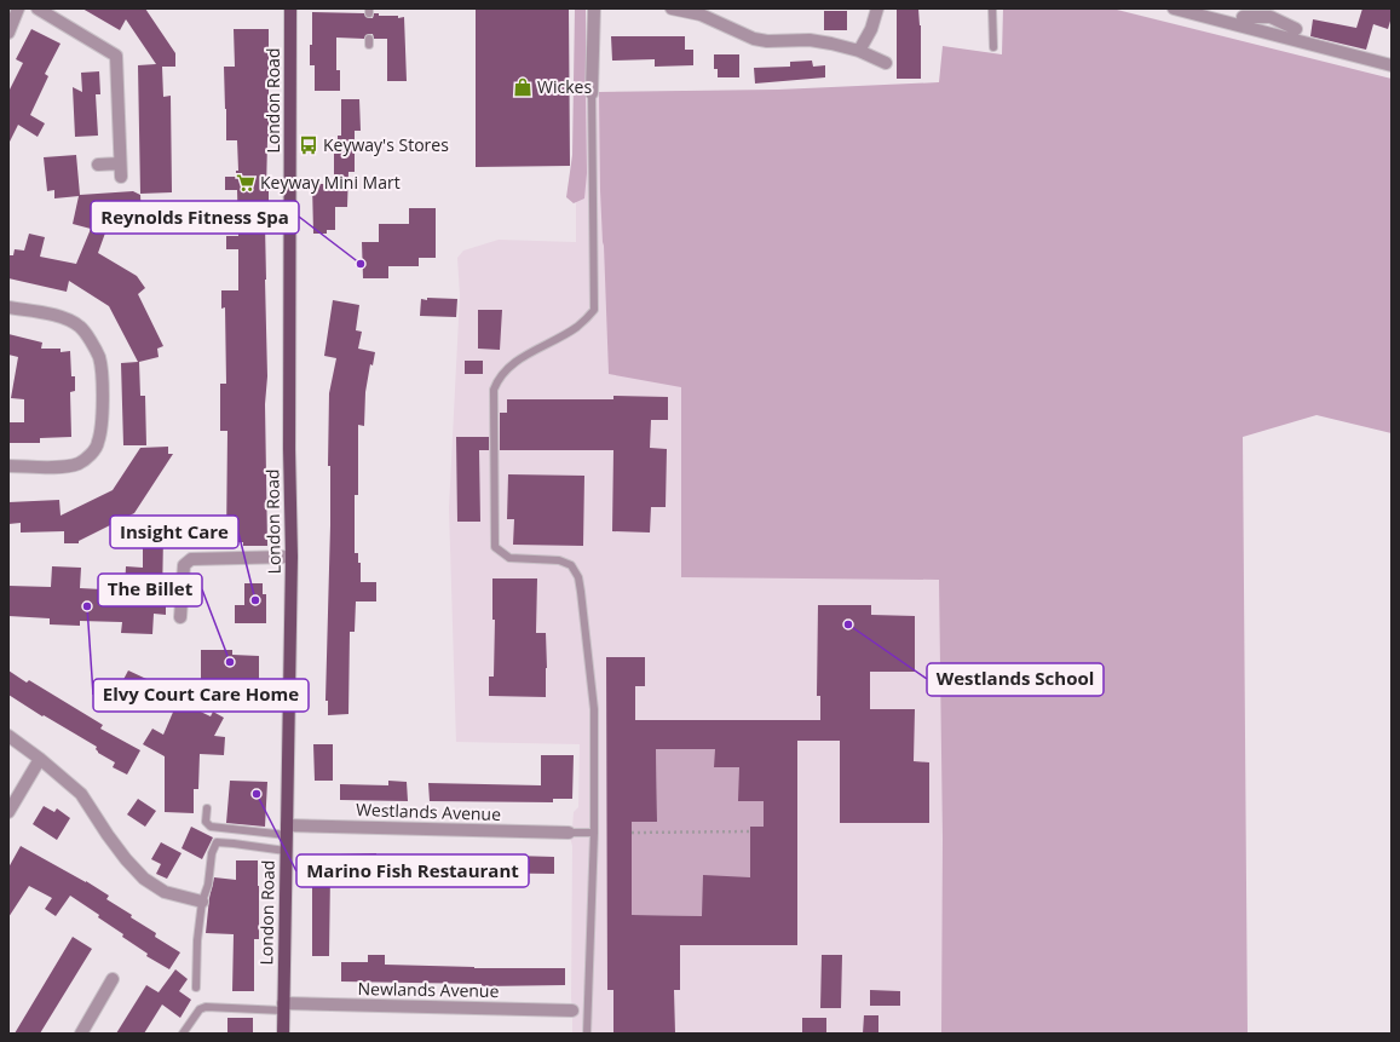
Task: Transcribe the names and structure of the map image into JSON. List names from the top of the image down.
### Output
{
  "streets": {
    "main road": ["London Road"],
    "street": ["Westlands Avenue", "Newlands Avenue"]
  },
  "crossings": [
    ["London Road", "Westlands Avenue"],
    ["London Road", "Newlands Avenue"]
  ],
  "places": {
    "shop": ["Wickes"],
    "bus stop": ["Keyway's Stores"],
    "supermarket": ["Keyway Mini Mart"],
    "other": [
      "Reynolds Fitness Spa",
      "Insight Care",
      "Elvy Court Care Home",
      "Westlands School",
      "The Billet",
      "Marino Fish Restaurant"
    ]
  }
}
